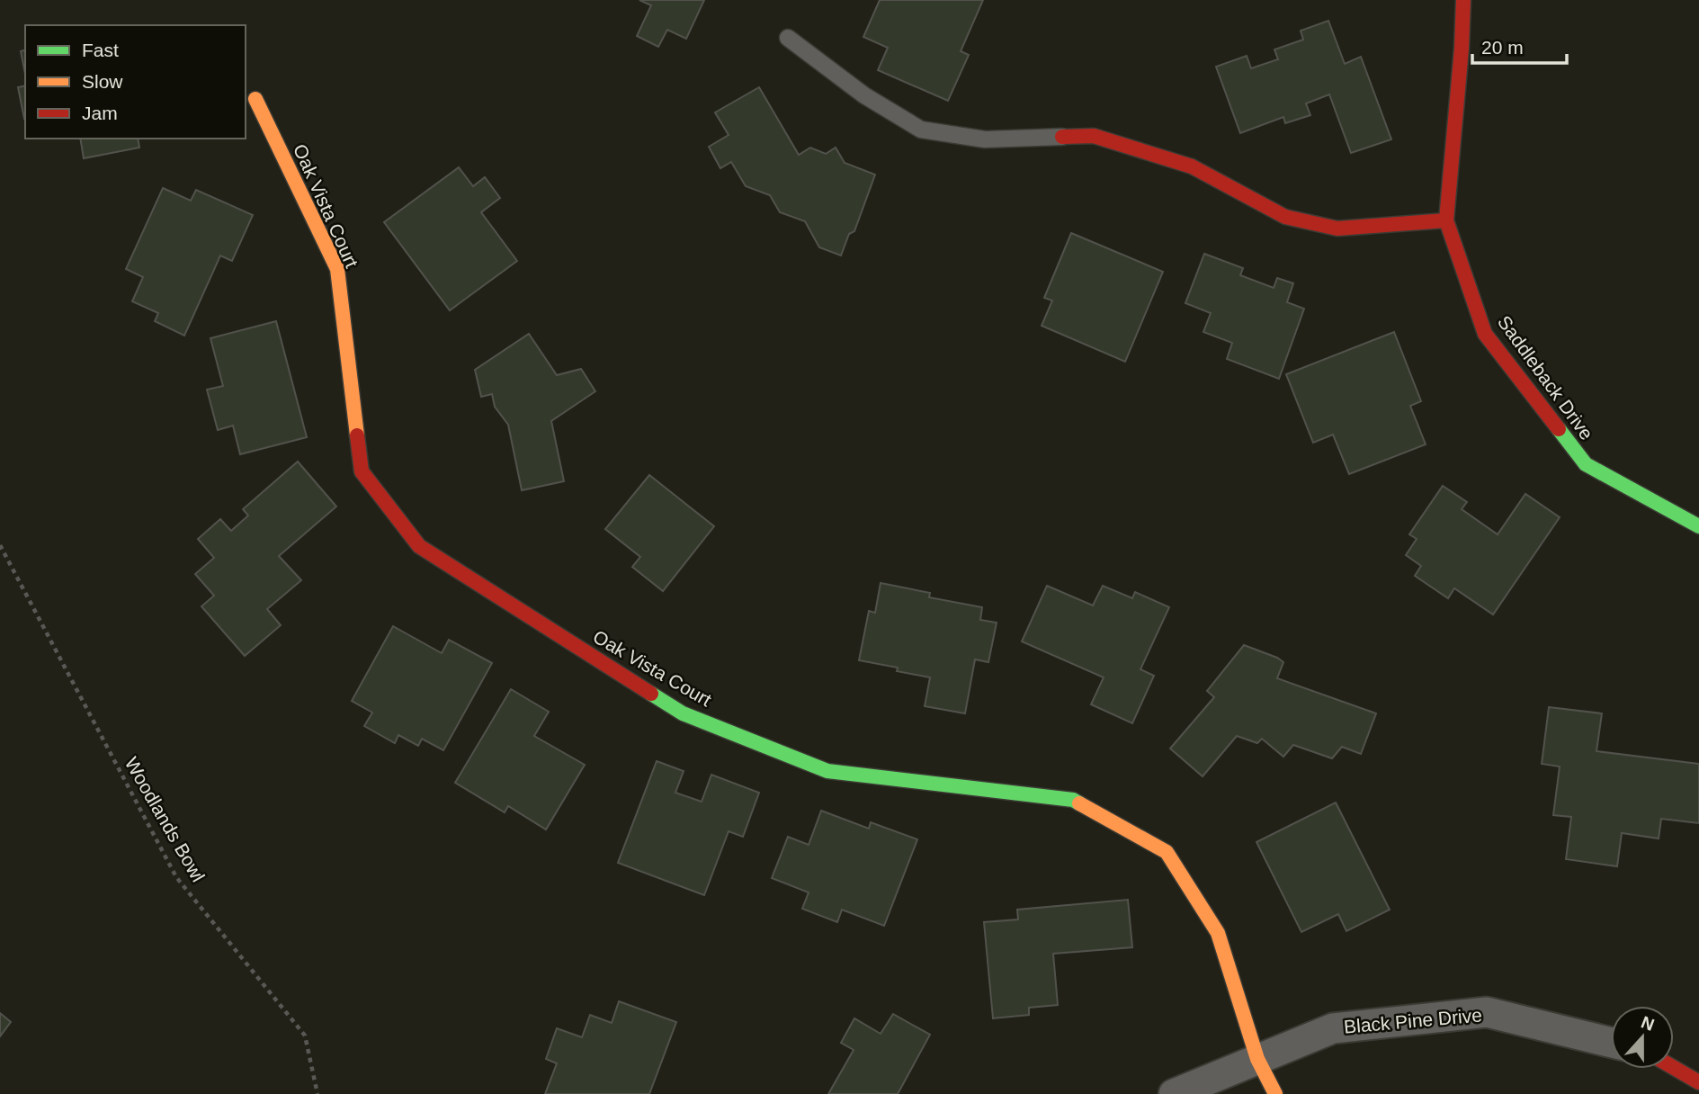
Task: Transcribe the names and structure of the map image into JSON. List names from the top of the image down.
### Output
{
  "streets": {
    "street": ["Oak Vista Court", "Saddleback Drive", "Black Pine Drive"],
    "path": ["Woodlands Bowl"]
  },
  "crossings": [
    ["Oak Vista Court", "Black Pine Drive"]
  ],
  "legend": ["Fast", "Slow", "Jam"],
  "scale_bar": "20 m",
  "north": "top"
}
